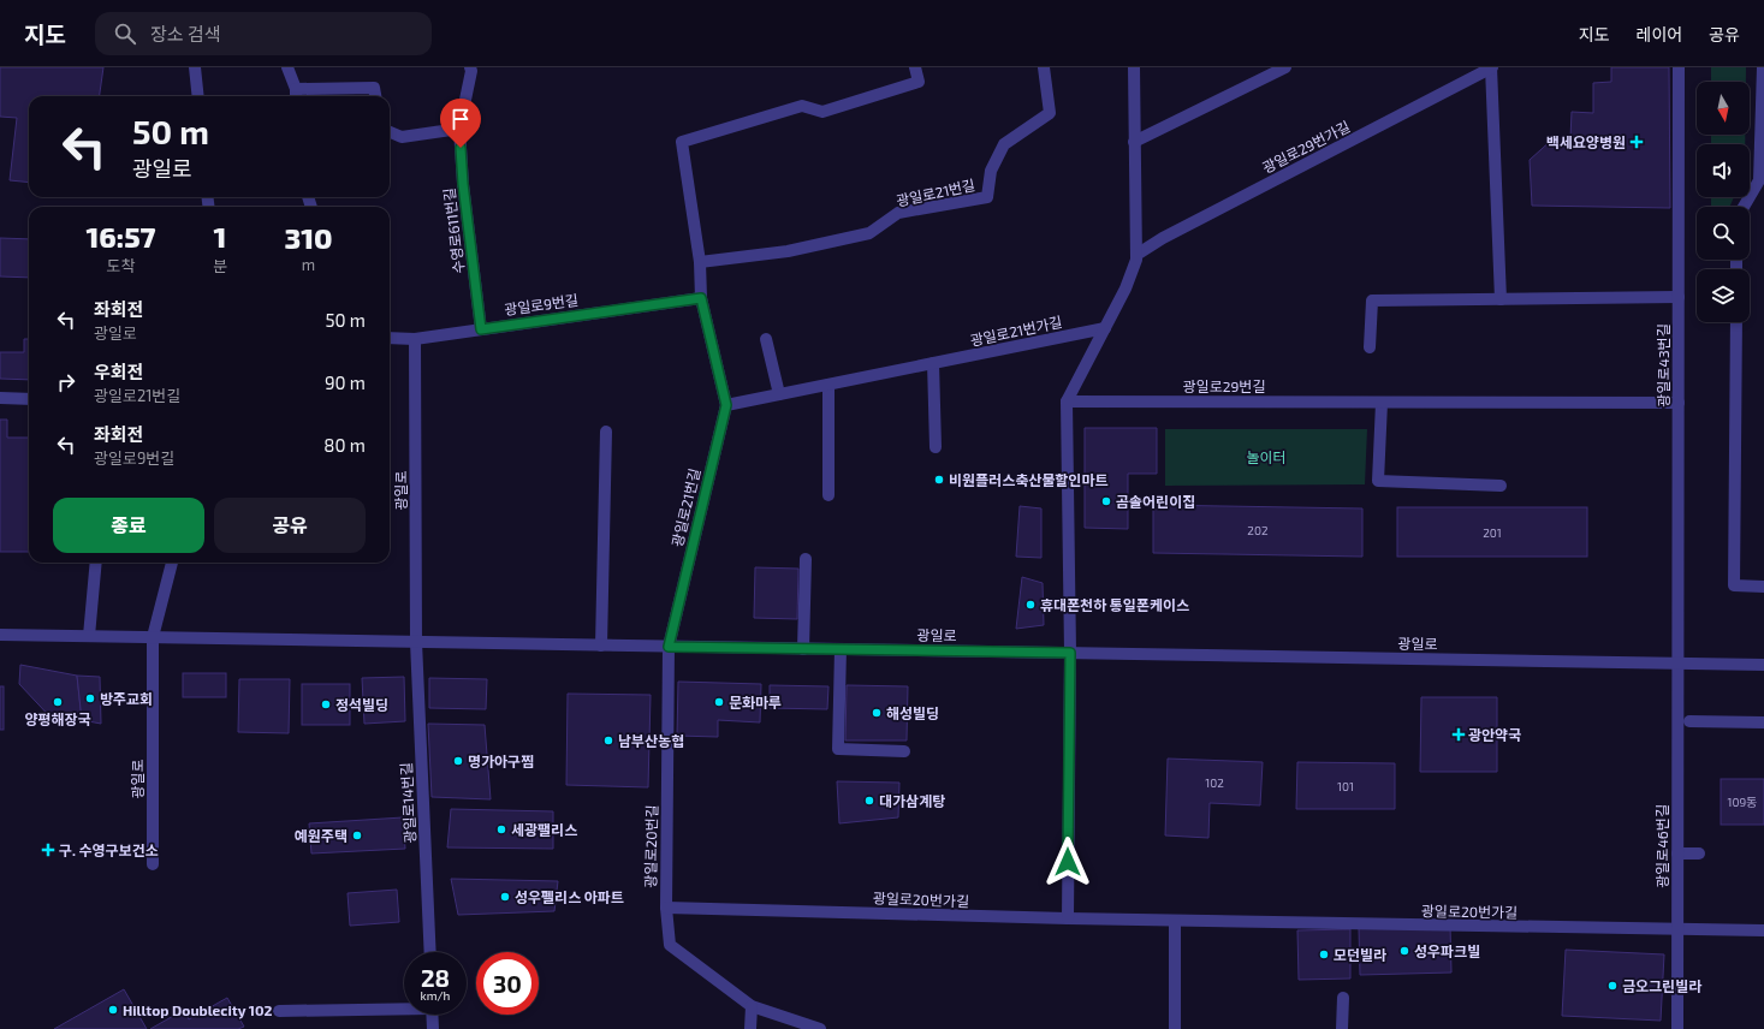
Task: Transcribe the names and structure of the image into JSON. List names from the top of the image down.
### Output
{
  "streets": {
    "street": [
      "광일로29번가길",
      "광일로21번길",
      "수영로611번길",
      "광일로9번길",
      "광일로21번가길",
      "광일로43번길",
      "광일로29번길",
      "광일로",
      "광일로14번길",
      "광일로20번길",
      "광일로46번길",
      "광일로20번가길"
    ]
  },
  "crossings": [
    ["광일로21번길", "광일로9번길"],
    ["광일로21번길", "광일로21번가길"],
    ["광일로21번길", "광일로"],
    ["광일로21번길", "광일로20번길"],
    ["수영로611번길", "광일로9번길"],
    ["광일로9번길", "광일로"],
    ["광일로43번길", "광일로29번길"],
    ["광일로43번길", "광일로"],
    ["광일로43번길", "광일로46번길"],
    ["광일로", "광일로14번길"],
    ["광일로", "광일로20번길"],
    ["광일로", "광일로46번길"],
    ["광일로20번길", "광일로20번가길"],
    ["광일로46번길", "광일로20번가길"]
  ],
  "parks": ["놀이터"],
  "places": {
    "health": ["백세요양병원", "광안약국", "구. 수영구보건소"],
    "other": [
      "비원플러스축산물할인마트",
      "곰솔어린이집",
      "휴대폰천하 통일폰케이스",
      "방주교회",
      "양평해장국",
      "문화마루",
      "정석빌딩",
      "해성빌딩",
      "남부산농협",
      "명가아구찜",
      "대가삼계탕",
      "세광팰리스",
      "예원주택",
      "성우펠리스 아파트",
      "성우파크빌",
      "모던빌라",
      "금오그린빌라",
      "Hilltop Doublecity 102"
    ]
  },
  "house_numbers": [
    "202",
    "201",
    "102",
    "101",
    "109동"
  ],
  "north": "bottom",
  "page": {
    "header": "지도",
    "search": "장소 검색",
    "nav": ["지도", "레이어", "공유"],
    "turn": ["50 m", "광일로"],
    "eta": [
      "16:57",
      "도착",
      "1",
      "분",
      "310",
      "m"
    ],
    "list": [
      {
        "name": "좌회전",
        "note": "광일로",
        "value": "50 m"
      },
      {
        "name": "우회전",
        "note": "광일로21번길",
        "value": "90 m"
      },
      {
        "name": "좌회전",
        "note": "광일로9번길",
        "value": "80 m"
      }
    ],
    "buttons": ["종료", "공유"],
    "speed": "28 km/h",
    "limit": "30"
  }
}
